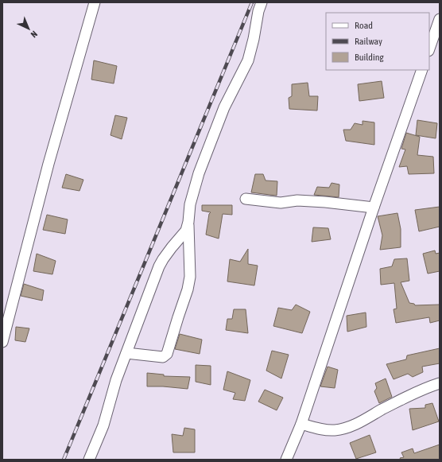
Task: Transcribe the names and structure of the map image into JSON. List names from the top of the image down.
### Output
{
  "legend": ["Road", "Railway", "Building"],
  "north": "bottom right"
}
